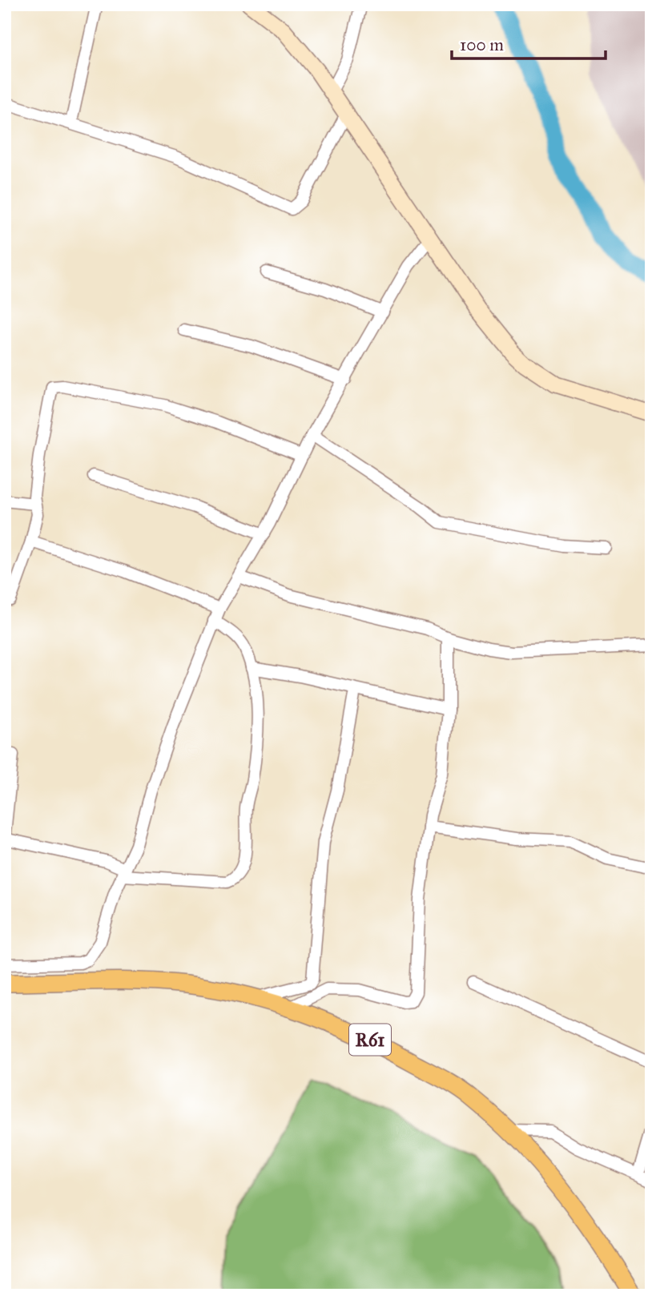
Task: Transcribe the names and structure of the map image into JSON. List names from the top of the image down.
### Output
{
  "streets": {
    "main road": ["R61"]
  },
  "scale_bar": "100 m"
}
